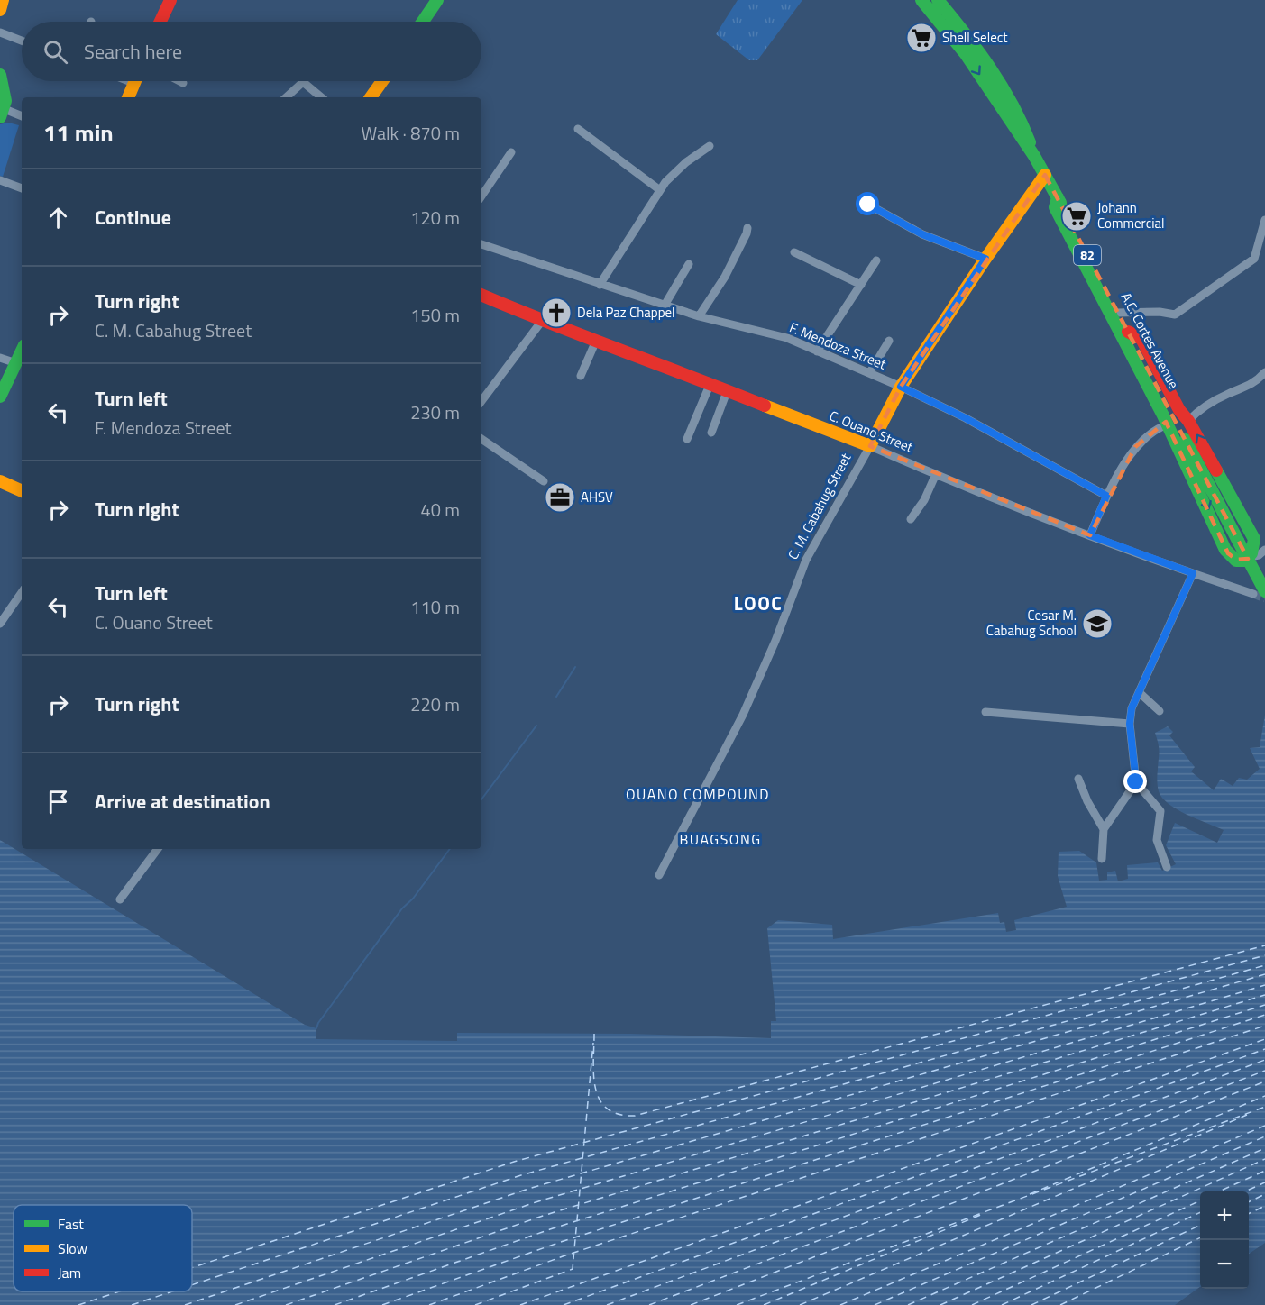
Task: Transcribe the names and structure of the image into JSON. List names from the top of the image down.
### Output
{
  "streets": {
    "main road": [
      "82",
      "A.C. Cortes Avenue",
      "C. Ouano Street",
      "C. M. Cabahug Street"
    ],
    "street": ["F. Mendoza Street"]
  },
  "crossings": [
    ["A.C. Cortes Avenue", "C. Ouano Street"],
    ["A.C. Cortes Avenue", "C. M. Cabahug Street"],
    ["F. Mendoza Street", "C. M. Cabahug Street"],
    ["C. Ouano Street", "C. M. Cabahug Street"]
  ],
  "districts": ["LOOC", "OUANO COMPOUND", "BUAGSONG"],
  "places": {
    "supermarket": ["Shell Select", "Johann Commercial"],
    "church": ["Dela Paz Chappel"],
    "office": ["AHSV"],
    "school or university": ["Cesar M. Cabahug School"]
  },
  "legend": ["Fast", "Slow", "Jam"],
  "page": {
    "search": "Search here",
    "heading": ["11 min", "Walk · 870 m"],
    "list": [
      ["Continue", "120 m"],
      ["Turn right", "C. M. Cabahug Street", "150 m"],
      ["Turn left", "F. Mendoza Street", "230 m"],
      ["Turn right", "40 m"],
      ["Turn left", "C. Ouano Street", "110 m"],
      ["Turn right", "220 m"],
      "Arrive at destination"
    ],
    "map_buttons": ["+", "−"]
  }
}
